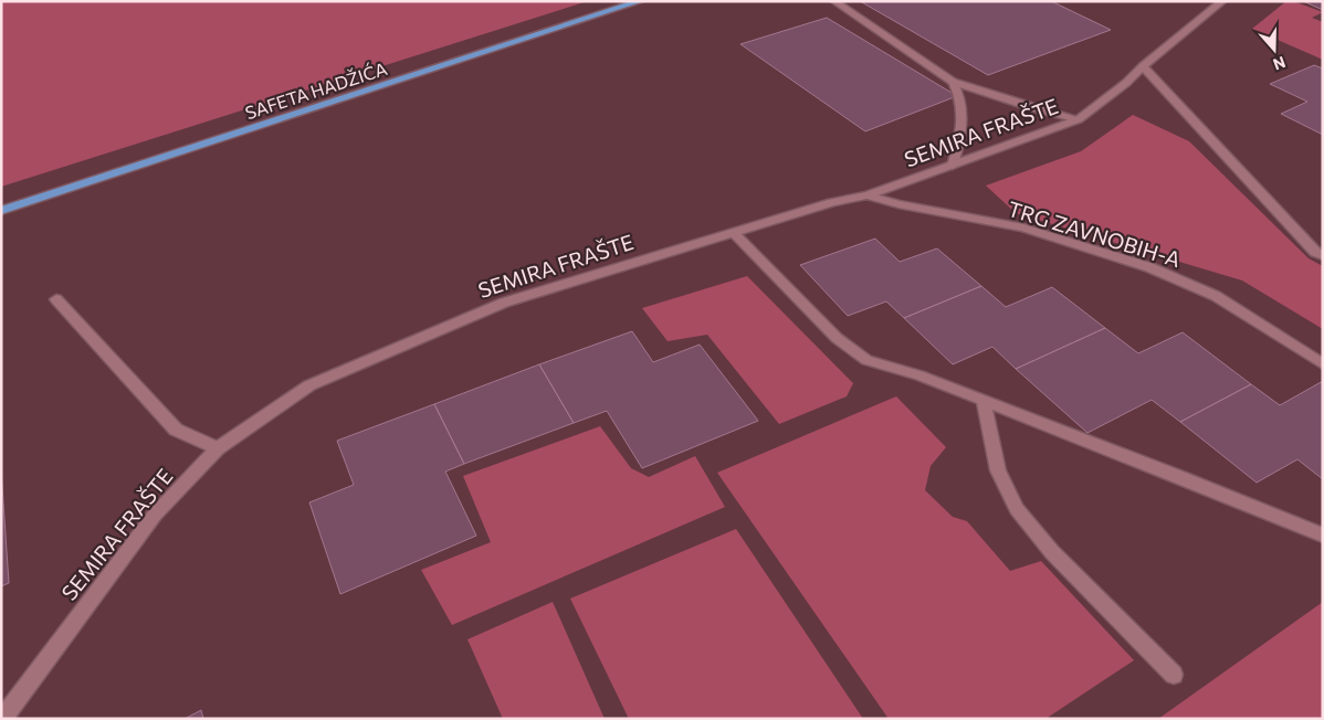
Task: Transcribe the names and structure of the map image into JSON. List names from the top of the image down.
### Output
{
  "streets": {
    "main road": ["SAFETA HADŽIĆA"],
    "street": ["SEMIRA FRAŠTE", "TRG ZAVNOBIH-A"]
  },
  "crossings": [
    ["SEMIRA FRAŠTE", "TRG ZAVNOBIH-A"]
  ],
  "north": "bottom"
}
